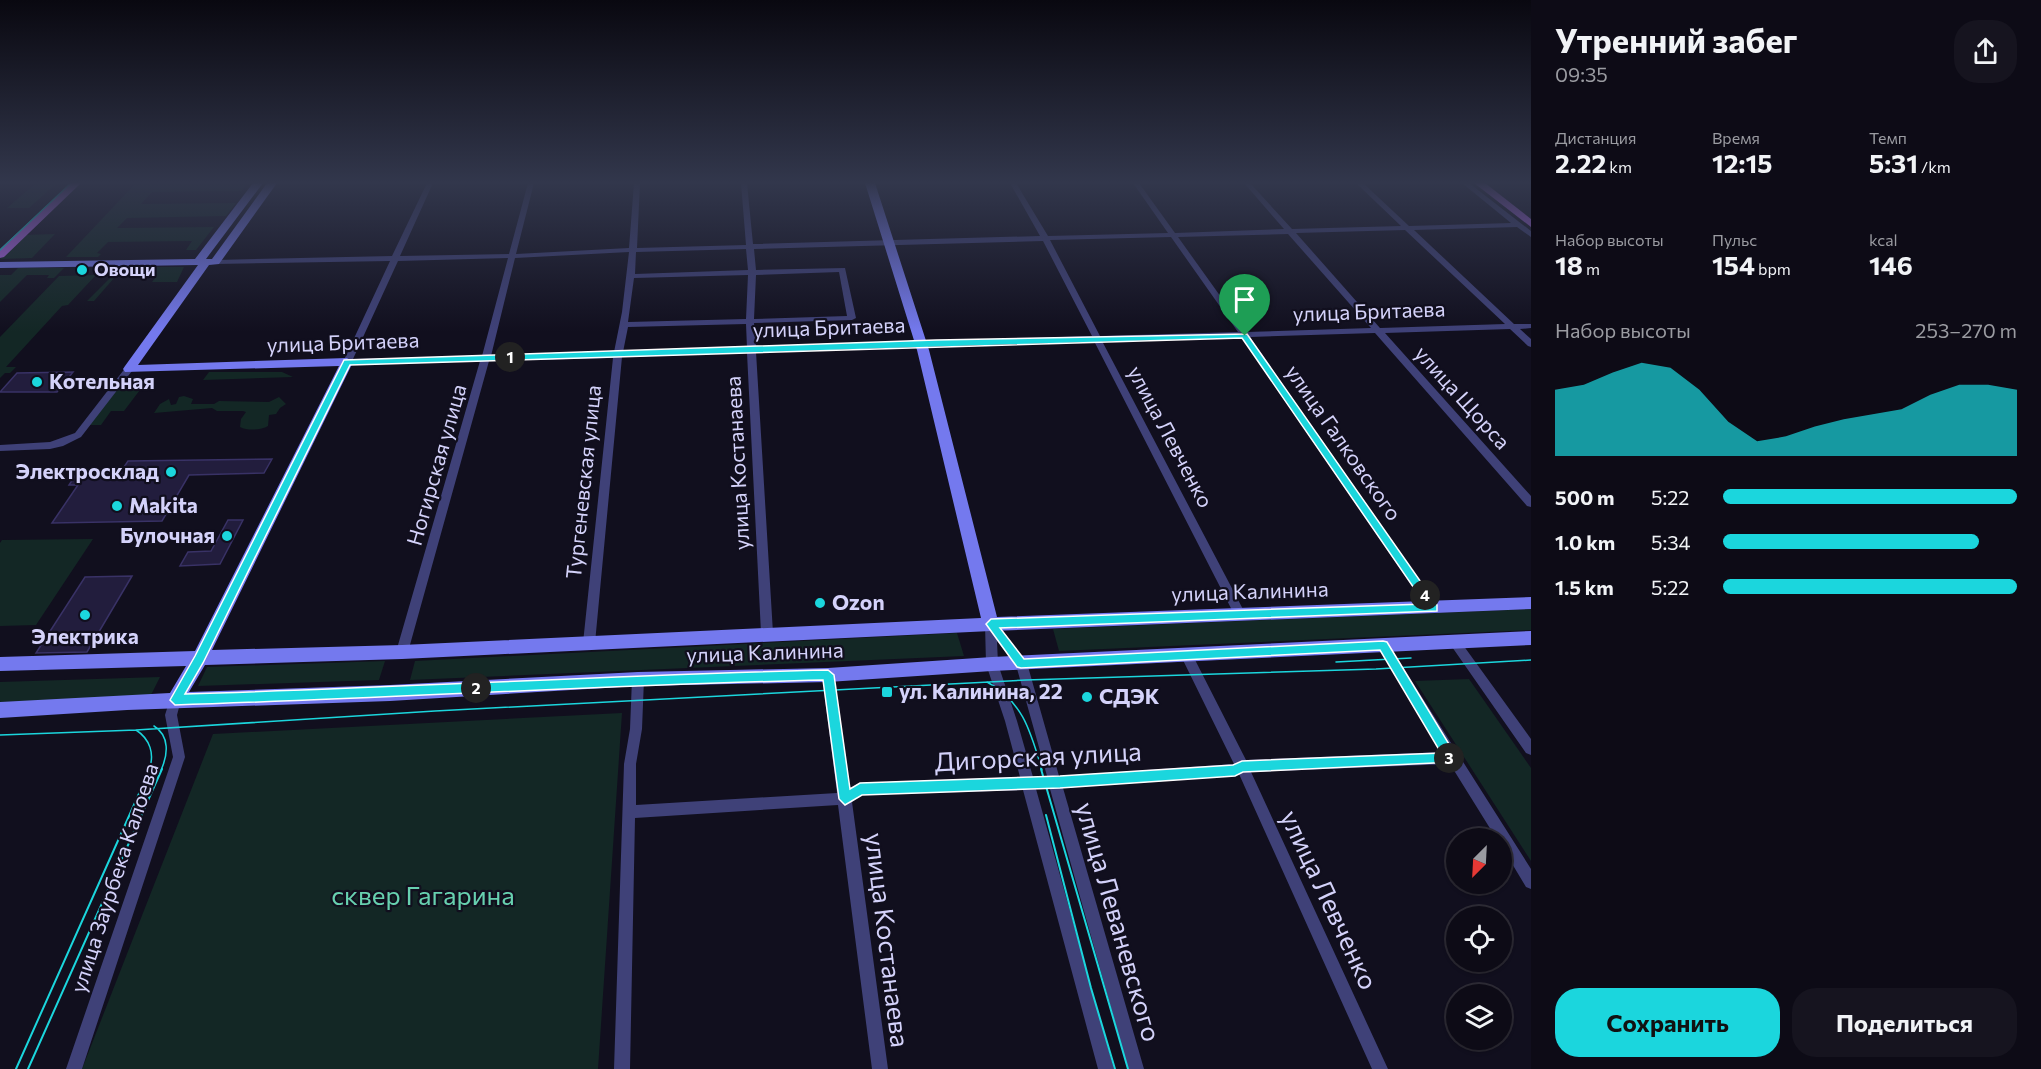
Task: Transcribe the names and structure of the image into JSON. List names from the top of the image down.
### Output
{
  "streets": {
    "main road": [
      "улица Бритаева",
      "улица Калинина",
      "улица Заурбека Калоева",
      "улица Леваневского"
    ],
    "street": [
      "улица Щорса",
      "улица Левченко",
      "улица Галковского",
      "улица Костанаева",
      "Ногирская улица",
      "Тургеневская улица",
      "Дигорская улица"
    ]
  },
  "crossings": [
    ["улица Бритаева", "улица Щорса"],
    ["улица Бритаева", "улица Левченко"],
    ["улица Бритаева", "улица Галковского"],
    ["улица Бритаева", "улица Костанаева"],
    ["улица Бритаева", "Ногирская улица"],
    ["улица Бритаева", "Тургеневская улица"],
    ["улица Бритаева", "улица Заурбека Калоева"],
    ["улица Бритаева", "улица Леваневского"],
    ["улица Левченко", "улица Калинина"],
    ["улица Левченко", "Дигорская улица"],
    ["улица Галковского", "улица Калинина"],
    ["улица Костанаева", "улица Калинина"],
    ["улица Костанаева", "Дигорская улица"],
    ["Ногирская улица", "улица Калинина"],
    ["Тургеневская улица", "улица Калинина"],
    ["улица Калинина", "улица Заурбека Калоева"],
    ["улица Калинина", "улица Леваневского"],
    ["Дигорская улица", "улица Леваневского"]
  ],
  "parks": ["сквер Гагарина"],
  "places": {
    "other": [
      "Овощи",
      "Котельная",
      "Электросклад",
      "Makita",
      "Булочная",
      "Ozon",
      "Электрика",
      "СДЭК"
    ],
    "transit": ["ул. Калинина, 22"]
  },
  "north": "bottom left",
  "page": {
    "heading": ["Утренний забег", "09:35"],
    "stats": [
      ["Дистанция", "2.22 km"],
      ["Время", "12:15"],
      ["Темп", "5:31 /km"],
      ["Набор высоты", "18 m"],
      ["Пульс", "154 bpm"],
      ["kcal", "146"]
    ],
    "chart": ["Набор высоты", "253–270 m"],
    "pins": [
      "1",
      "4",
      "2",
      "3"
    ],
    "list": [
      {
        "name": "500 m",
        "note": "5:22"
      },
      {
        "name": "1.0 km",
        "note": "5:34"
      },
      {
        "name": "1.5 km",
        "note": "5:22"
      }
    ],
    "buttons": ["Сохранить", "Поделиться"]
  }
}
